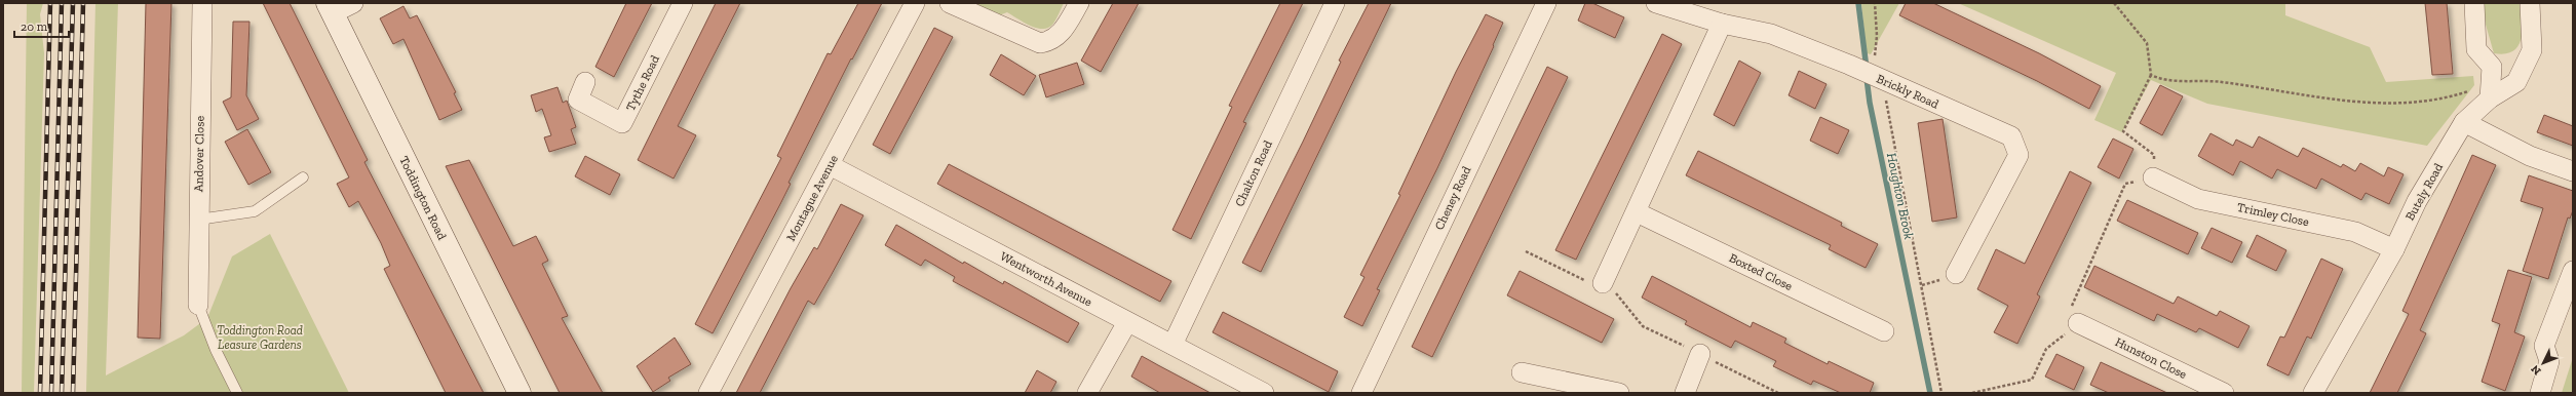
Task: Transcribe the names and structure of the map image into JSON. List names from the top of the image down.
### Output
{
  "streets": {
    "main road": ["Toddington Road"],
    "street": [
      "Tythe Road",
      "Brickly Road",
      "Andover Close",
      "Chalton Road",
      "Butely Road",
      "Montague Avenue",
      "Cheney Road",
      "Trimley Close",
      "Boxted Close",
      "Wentworth Avenue",
      "Hunston Close"
    ]
  },
  "crossings": [
    ["Chalton Road", "Wentworth Avenue"],
    ["Butely Road", "Trimley Close"],
    ["Montague Avenue", "Wentworth Avenue"]
  ],
  "water": ["Houghton Brook"],
  "parks": ["Toddington Road Leasure Gardens"],
  "scale_bar": "20 m",
  "north": "bottom left"
}
